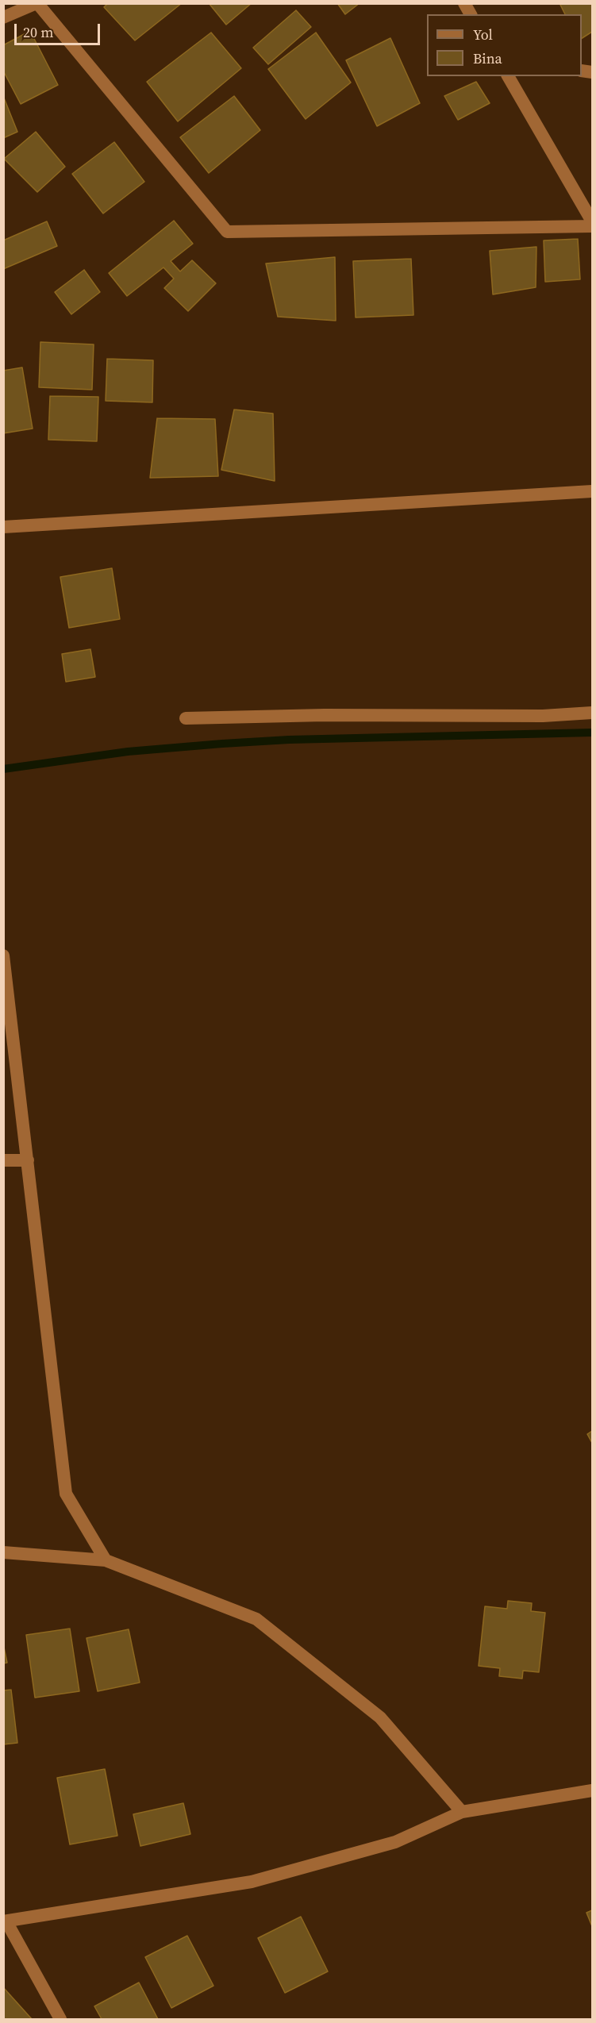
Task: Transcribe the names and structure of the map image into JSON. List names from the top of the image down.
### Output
{
  "legend": ["Yol", "Bina"],
  "scale_bar": "20 m"
}
